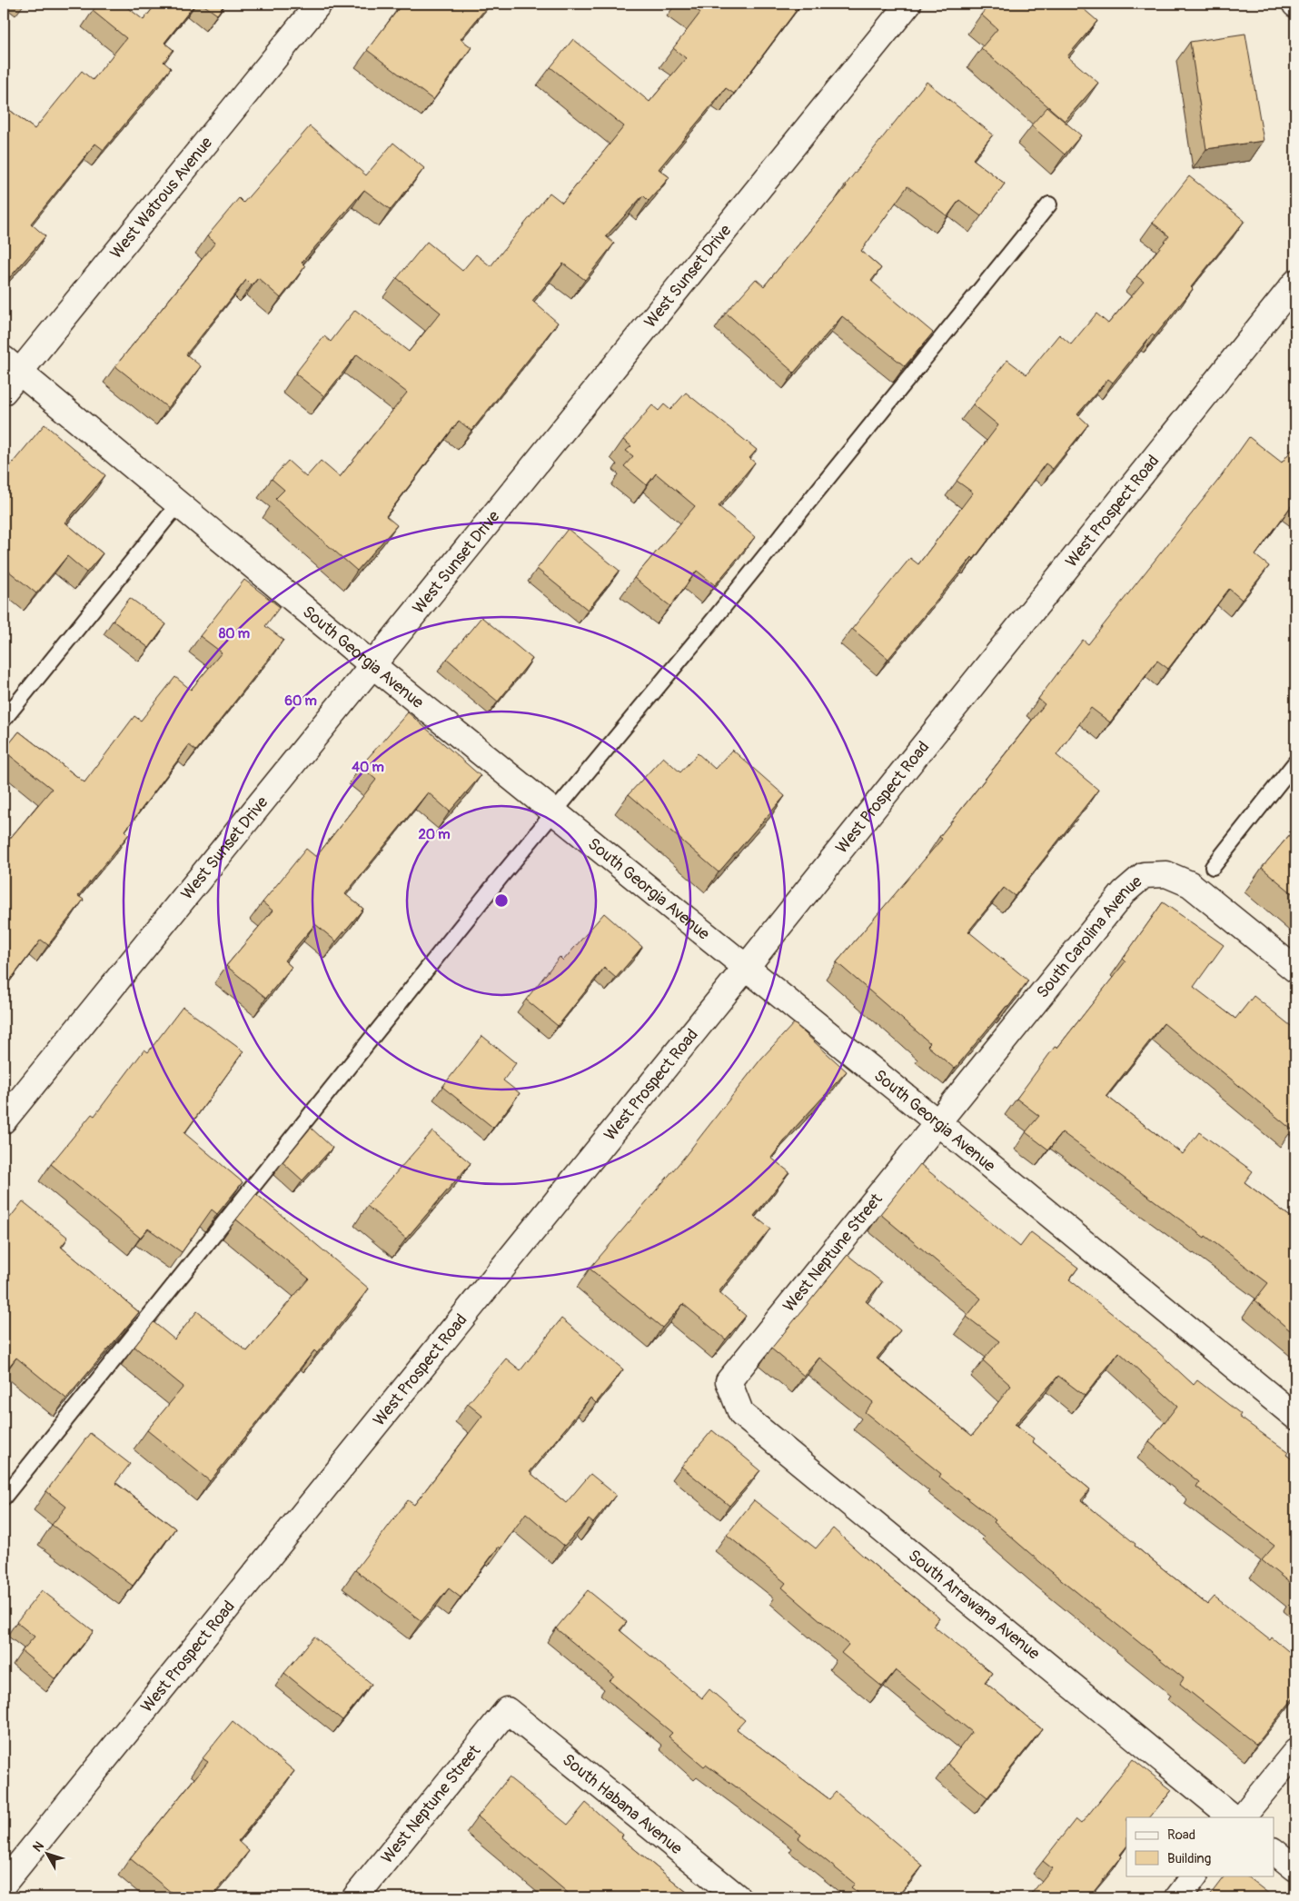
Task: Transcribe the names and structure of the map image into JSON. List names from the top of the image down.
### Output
{
  "streets": {
    "street": [
      "West Watrous Avenue",
      "West Sunset Drive",
      "West Prospect Road",
      "South Georgia Avenue",
      "South Carolina Avenue",
      "West Neptune Street",
      "South Arrawana Avenue",
      "South Habana Avenue"
    ]
  },
  "crossings": [
    ["West Watrous Avenue", "South Georgia Avenue"],
    ["West Sunset Drive", "South Georgia Avenue"],
    ["West Prospect Road", "South Georgia Avenue"],
    ["South Georgia Avenue", "South Carolina Avenue"],
    ["South Georgia Avenue", "West Neptune Street"],
    ["South Carolina Avenue", "West Neptune Street"],
    ["West Neptune Street", "South Arrawana Avenue"],
    ["West Neptune Street", "South Habana Avenue"]
  ],
  "legend": ["Road", "Building"],
  "north": "top left",
  "rings": [
    "80 m",
    "60 m",
    "40 m",
    "20 m"
  ]
}
